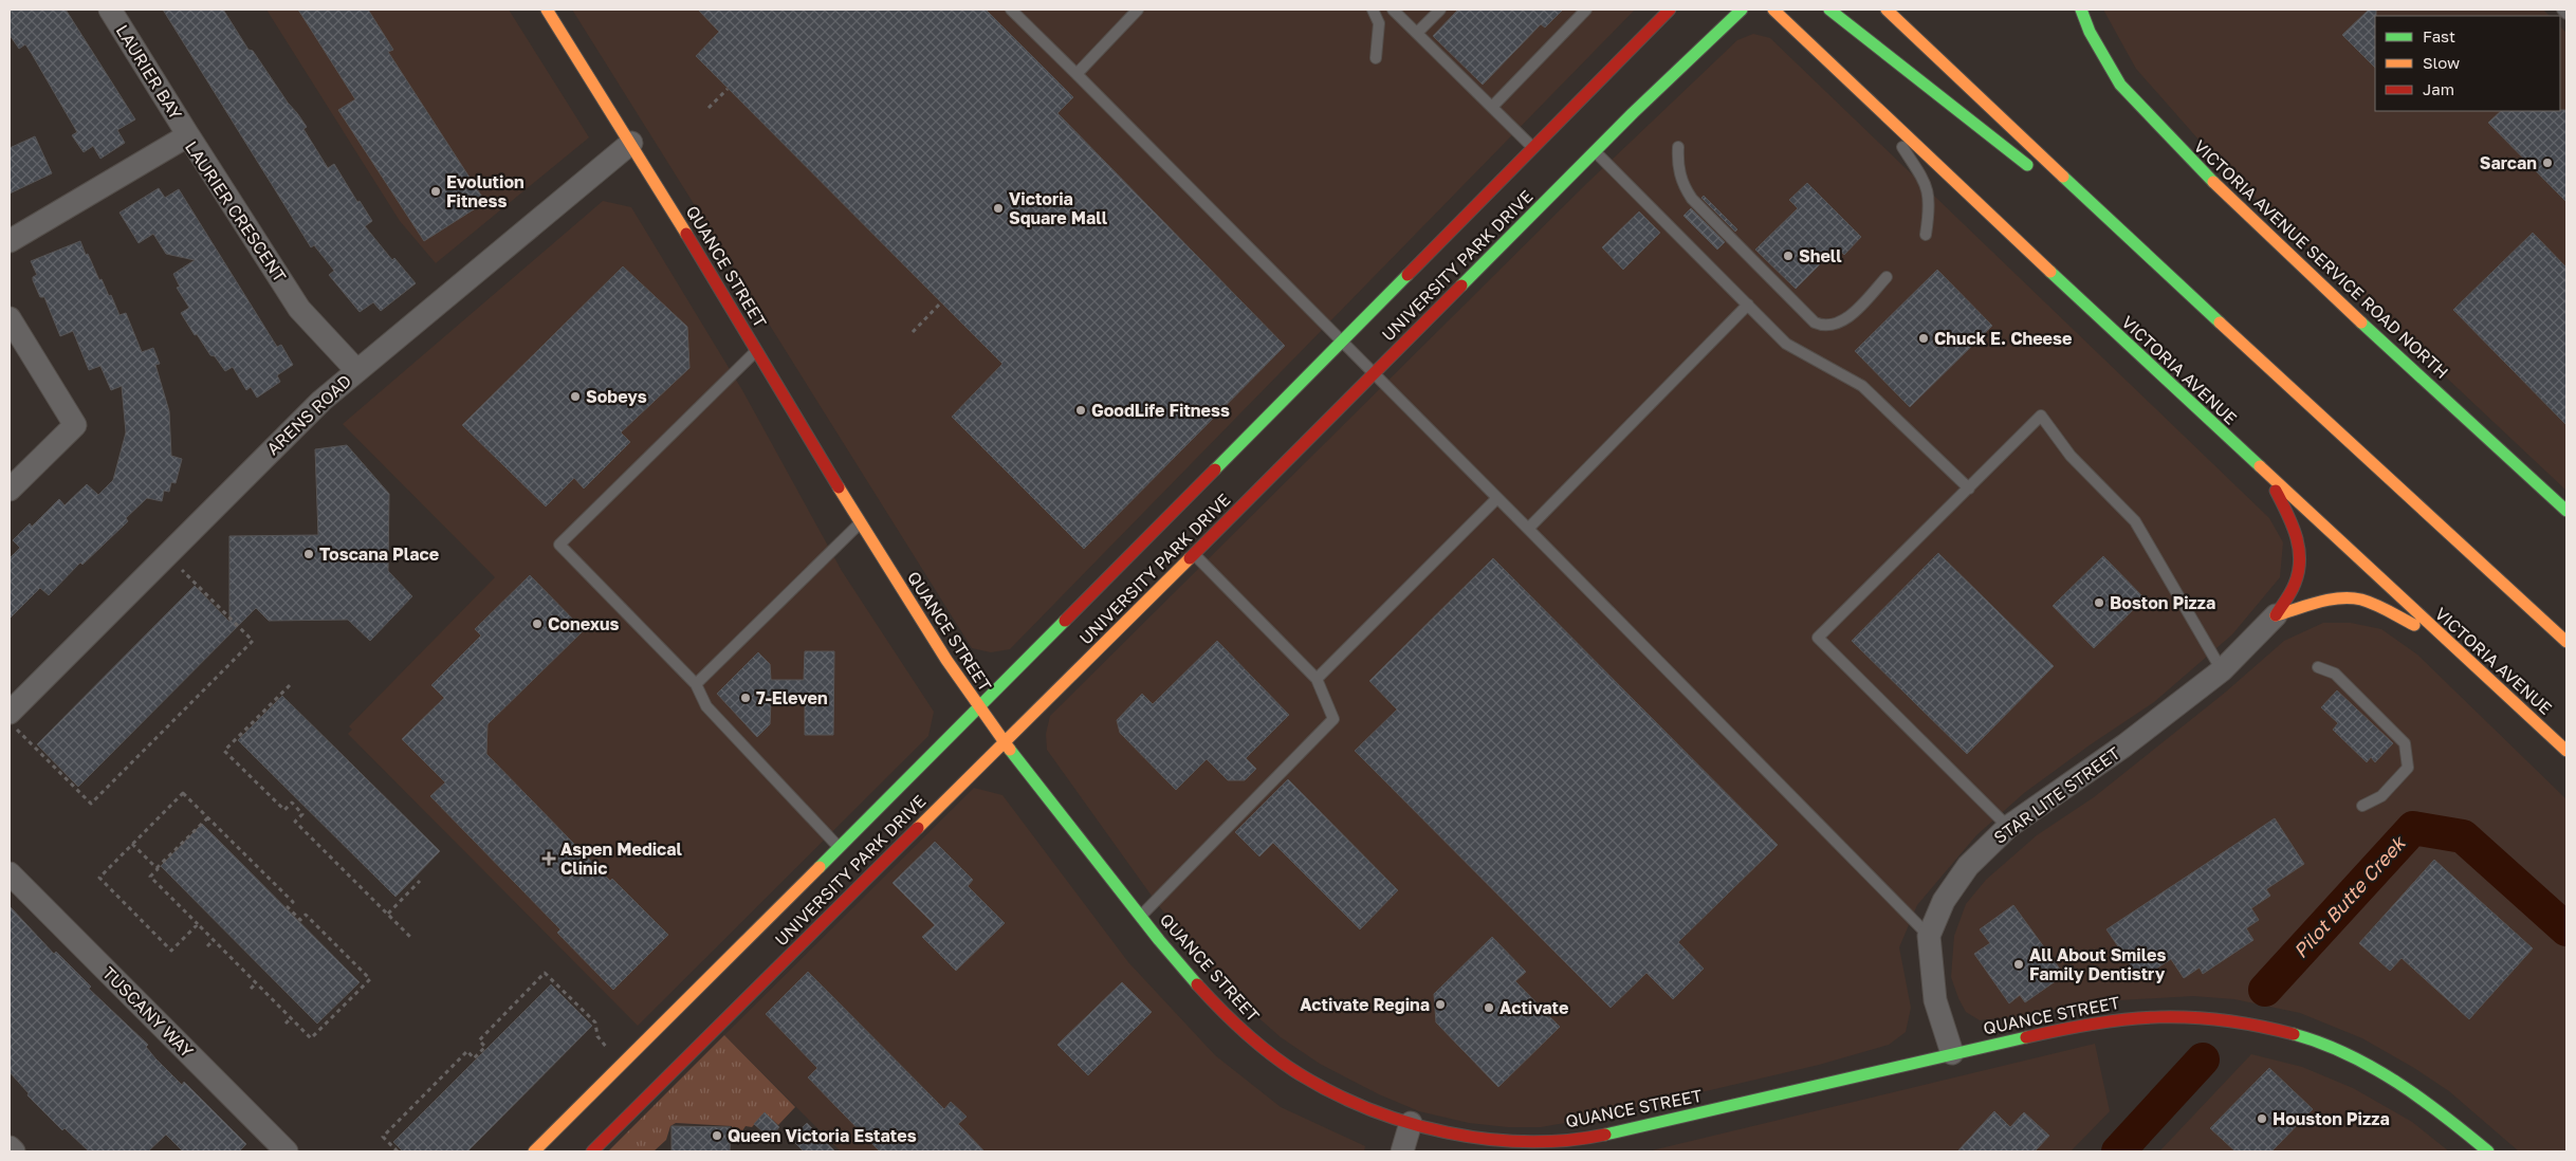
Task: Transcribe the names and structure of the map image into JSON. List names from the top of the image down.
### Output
{
  "streets": {
    "main road": [
      "VICTORIA AVENUE SERVICE ROAD NORTH",
      "UNIVERSITY PARK DRIVE",
      "QUANCE STREET",
      "VICTORIA AVENUE"
    ],
    "street": [
      "LAURIER BAY",
      "LAURIER CRESCENT",
      "ARENS ROAD",
      "STAR LITE STREET",
      "TUSCANY WAY"
    ]
  },
  "crossings": [
    ["LAURIER BAY", "LAURIER CRESCENT"],
    ["LAURIER CRESCENT", "ARENS ROAD"],
    ["UNIVERSITY PARK DRIVE", "QUANCE STREET"],
    ["QUANCE STREET", "ARENS ROAD"],
    ["QUANCE STREET", "STAR LITE STREET"]
  ],
  "water": ["Pilot Butte Creek"],
  "places": {
    "other": [
      "Sarcan",
      "Evolution Fitness",
      "Victoria Square Mall",
      "Shell",
      "Chuck E. Cheese",
      "Sobeys",
      "GoodLife Fitness",
      "Toscana Place",
      "Boston Pizza",
      "Conexus",
      "7-Eleven",
      "All About Smiles Family Dentistry",
      "Activate Regina",
      "Activate",
      "Houston Pizza",
      "Queen Victoria Estates"
    ],
    "health": ["Aspen Medical Clinic"]
  },
  "legend": ["Fast", "Slow", "Jam"]
}
